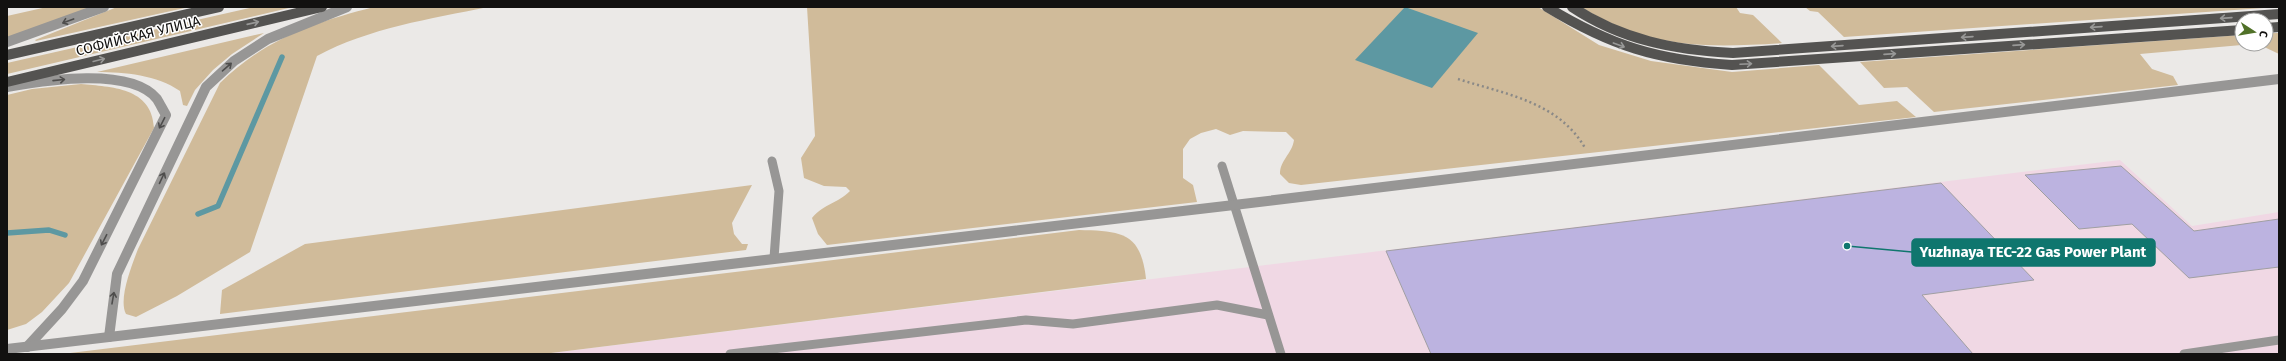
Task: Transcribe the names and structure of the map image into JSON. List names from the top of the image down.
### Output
{
  "streets": {
    "main road": ["СОФИЙСКАЯ УЛИЦА"]
  },
  "places": ["Yuzhnaya TEC-22 Gas Power Plant"],
  "north": "right"
}
